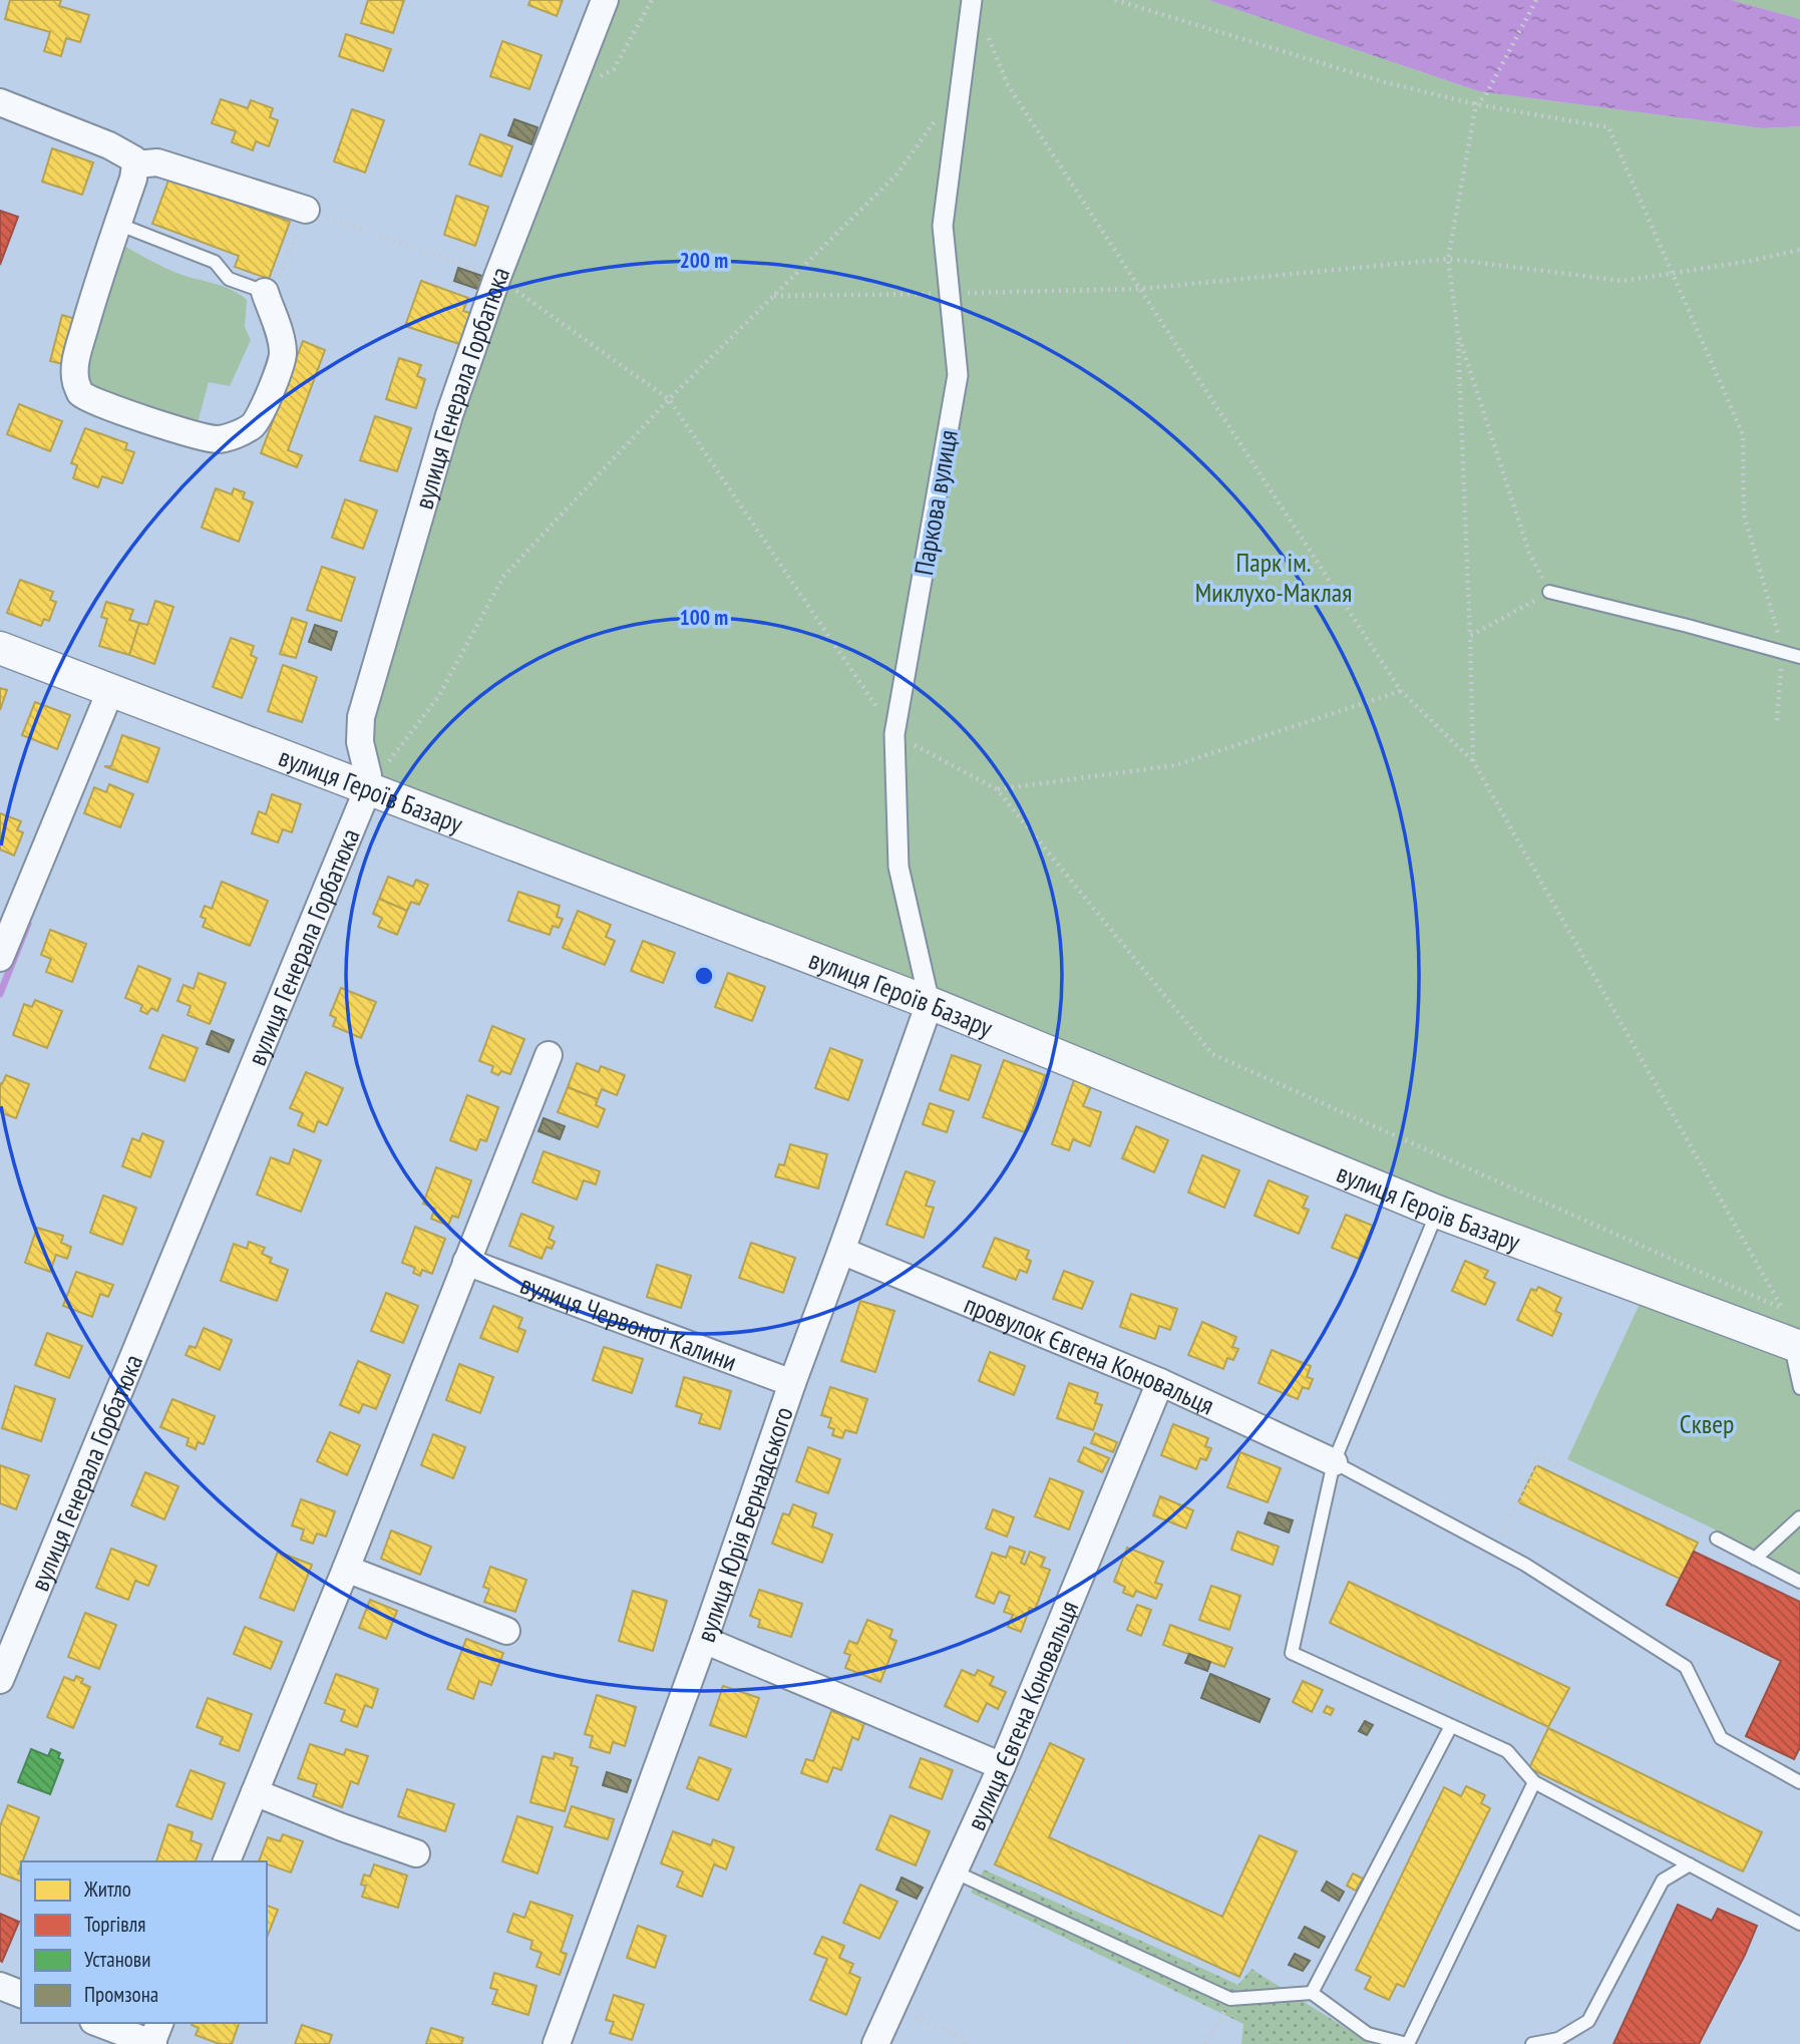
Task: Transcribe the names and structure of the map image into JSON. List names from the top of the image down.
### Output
{
  "streets": {
    "street": [
      "вулиця Генерала Горбатюка",
      "Паркова вулиця",
      "вулиця Героїв Базару",
      "вулиця Червоної Калини",
      "провулок Євгена Коновальця",
      "вулиця Юрія Бернадського",
      "вулиця Євгена Коновальця"
    ]
  },
  "crossings": [
    ["вулиця Генерала Горбатюка", "вулиця Героїв Базару"],
    ["Паркова вулиця", "вулиця Героїв Базару"],
    ["Паркова вулиця", "вулиця Юрія Бернадського"],
    ["вулиця Героїв Базару", "вулиця Юрія Бернадського"],
    ["вулиця Червоної Калини", "вулиця Юрія Бернадського"],
    ["провулок Євгена Коновальця", "вулиця Юрія Бернадського"],
    ["провулок Євгена Коновальця", "вулиця Євгена Коновальця"]
  ],
  "parks": ["Парк ім. Миклухо-Маклая", "Сквер"],
  "legend": [
    "Житло",
    "Торгівля",
    "Установи",
    "Промзона"
  ],
  "rings": ["200 m", "100 m"]
}
